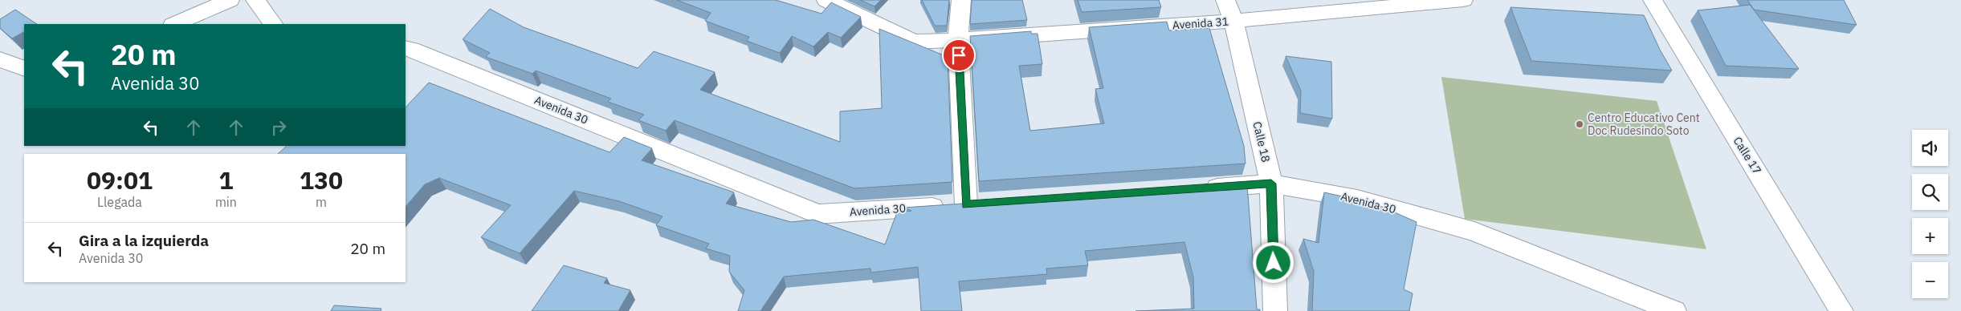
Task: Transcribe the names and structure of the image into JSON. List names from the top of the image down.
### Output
{
  "streets": {
    "street": [
      "Avenida 31",
      "Avenida 30",
      "Calle 18",
      "Calle 17"
    ]
  },
  "crossings": [
    ["Avenida 31", "Calle 18"],
    ["Avenida 30", "Calle 18"]
  ],
  "places": ["Centro Educativo Cent Doc Rudesindo Soto"],
  "page": {
    "turn": ["20 m", "Avenida 30"],
    "map_buttons": ["+", "−"],
    "eta": [
      "09:01",
      "Llegada",
      "1",
      "min",
      "130",
      "m"
    ],
    "list": [
      {
        "name": "Gira a la izquierda",
        "note": "Avenida 30",
        "value": "20 m"
      }
    ]
  }
}
